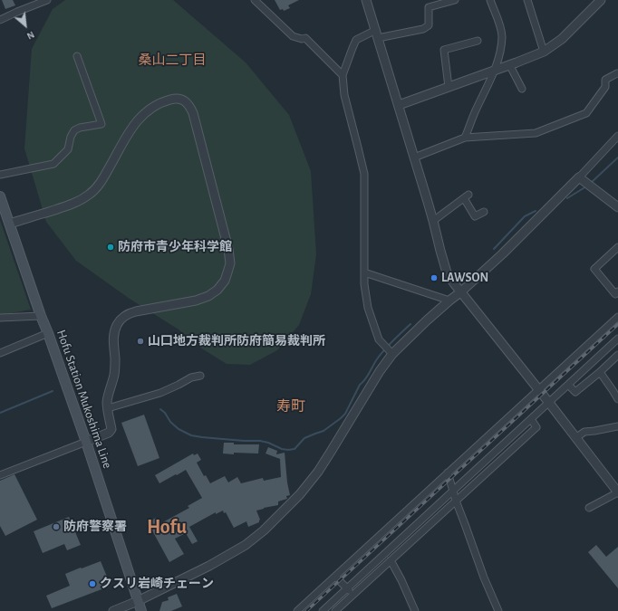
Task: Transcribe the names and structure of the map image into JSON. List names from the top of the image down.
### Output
{
  "streets": {
    "main road": ["Hofu Station Mukoshima Line"]
  },
  "districts": ["桑山二丁目", "寿町", "Hofu"],
  "places": [
    "防府市青少年科学館",
    "LAWSON",
    "山口地方裁判所防府簡易裁判所",
    "防府警察署",
    "クスリ岩崎チェーン"
  ],
  "north": "bottom right"
}
